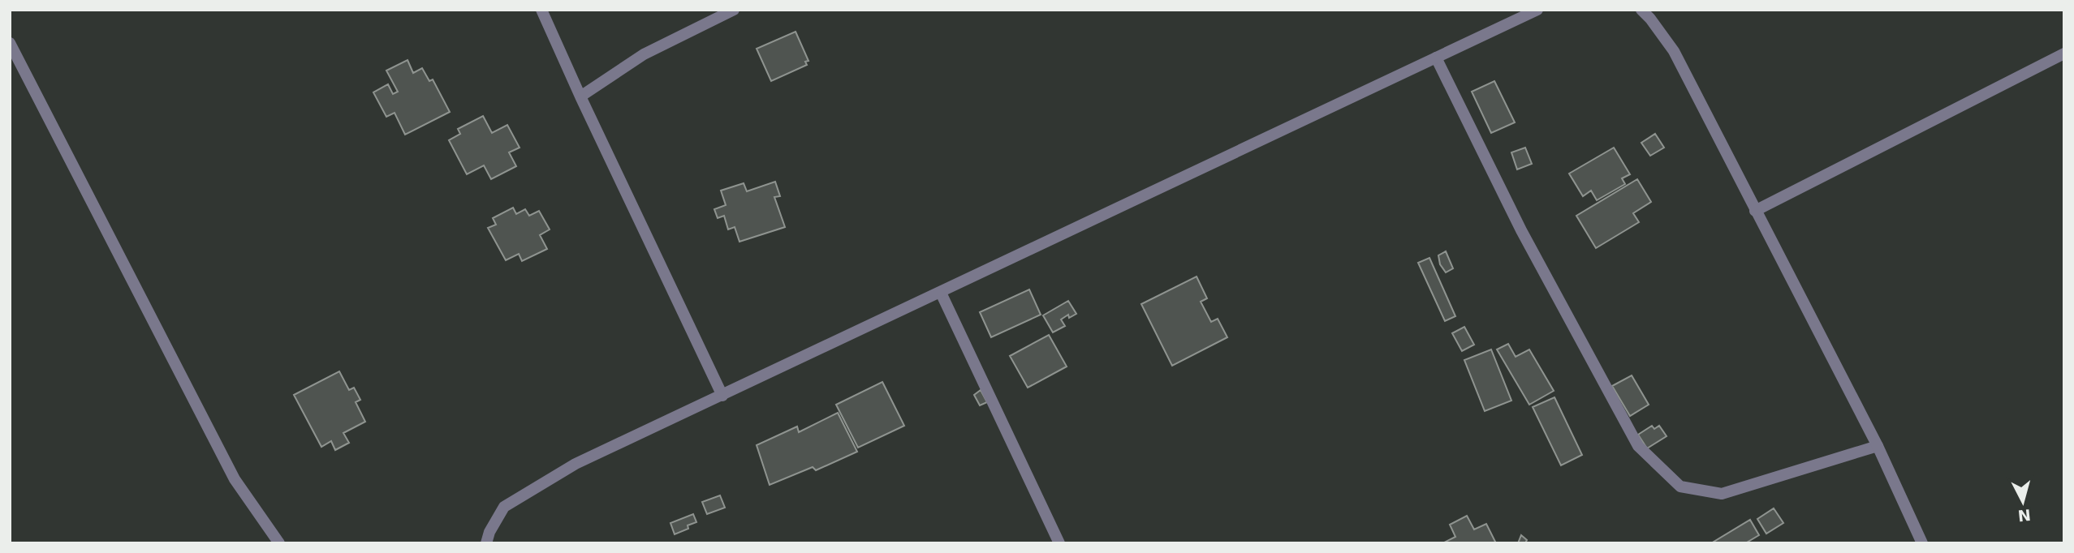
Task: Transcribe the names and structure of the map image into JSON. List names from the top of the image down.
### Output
{
  "north": "bottom"
}
